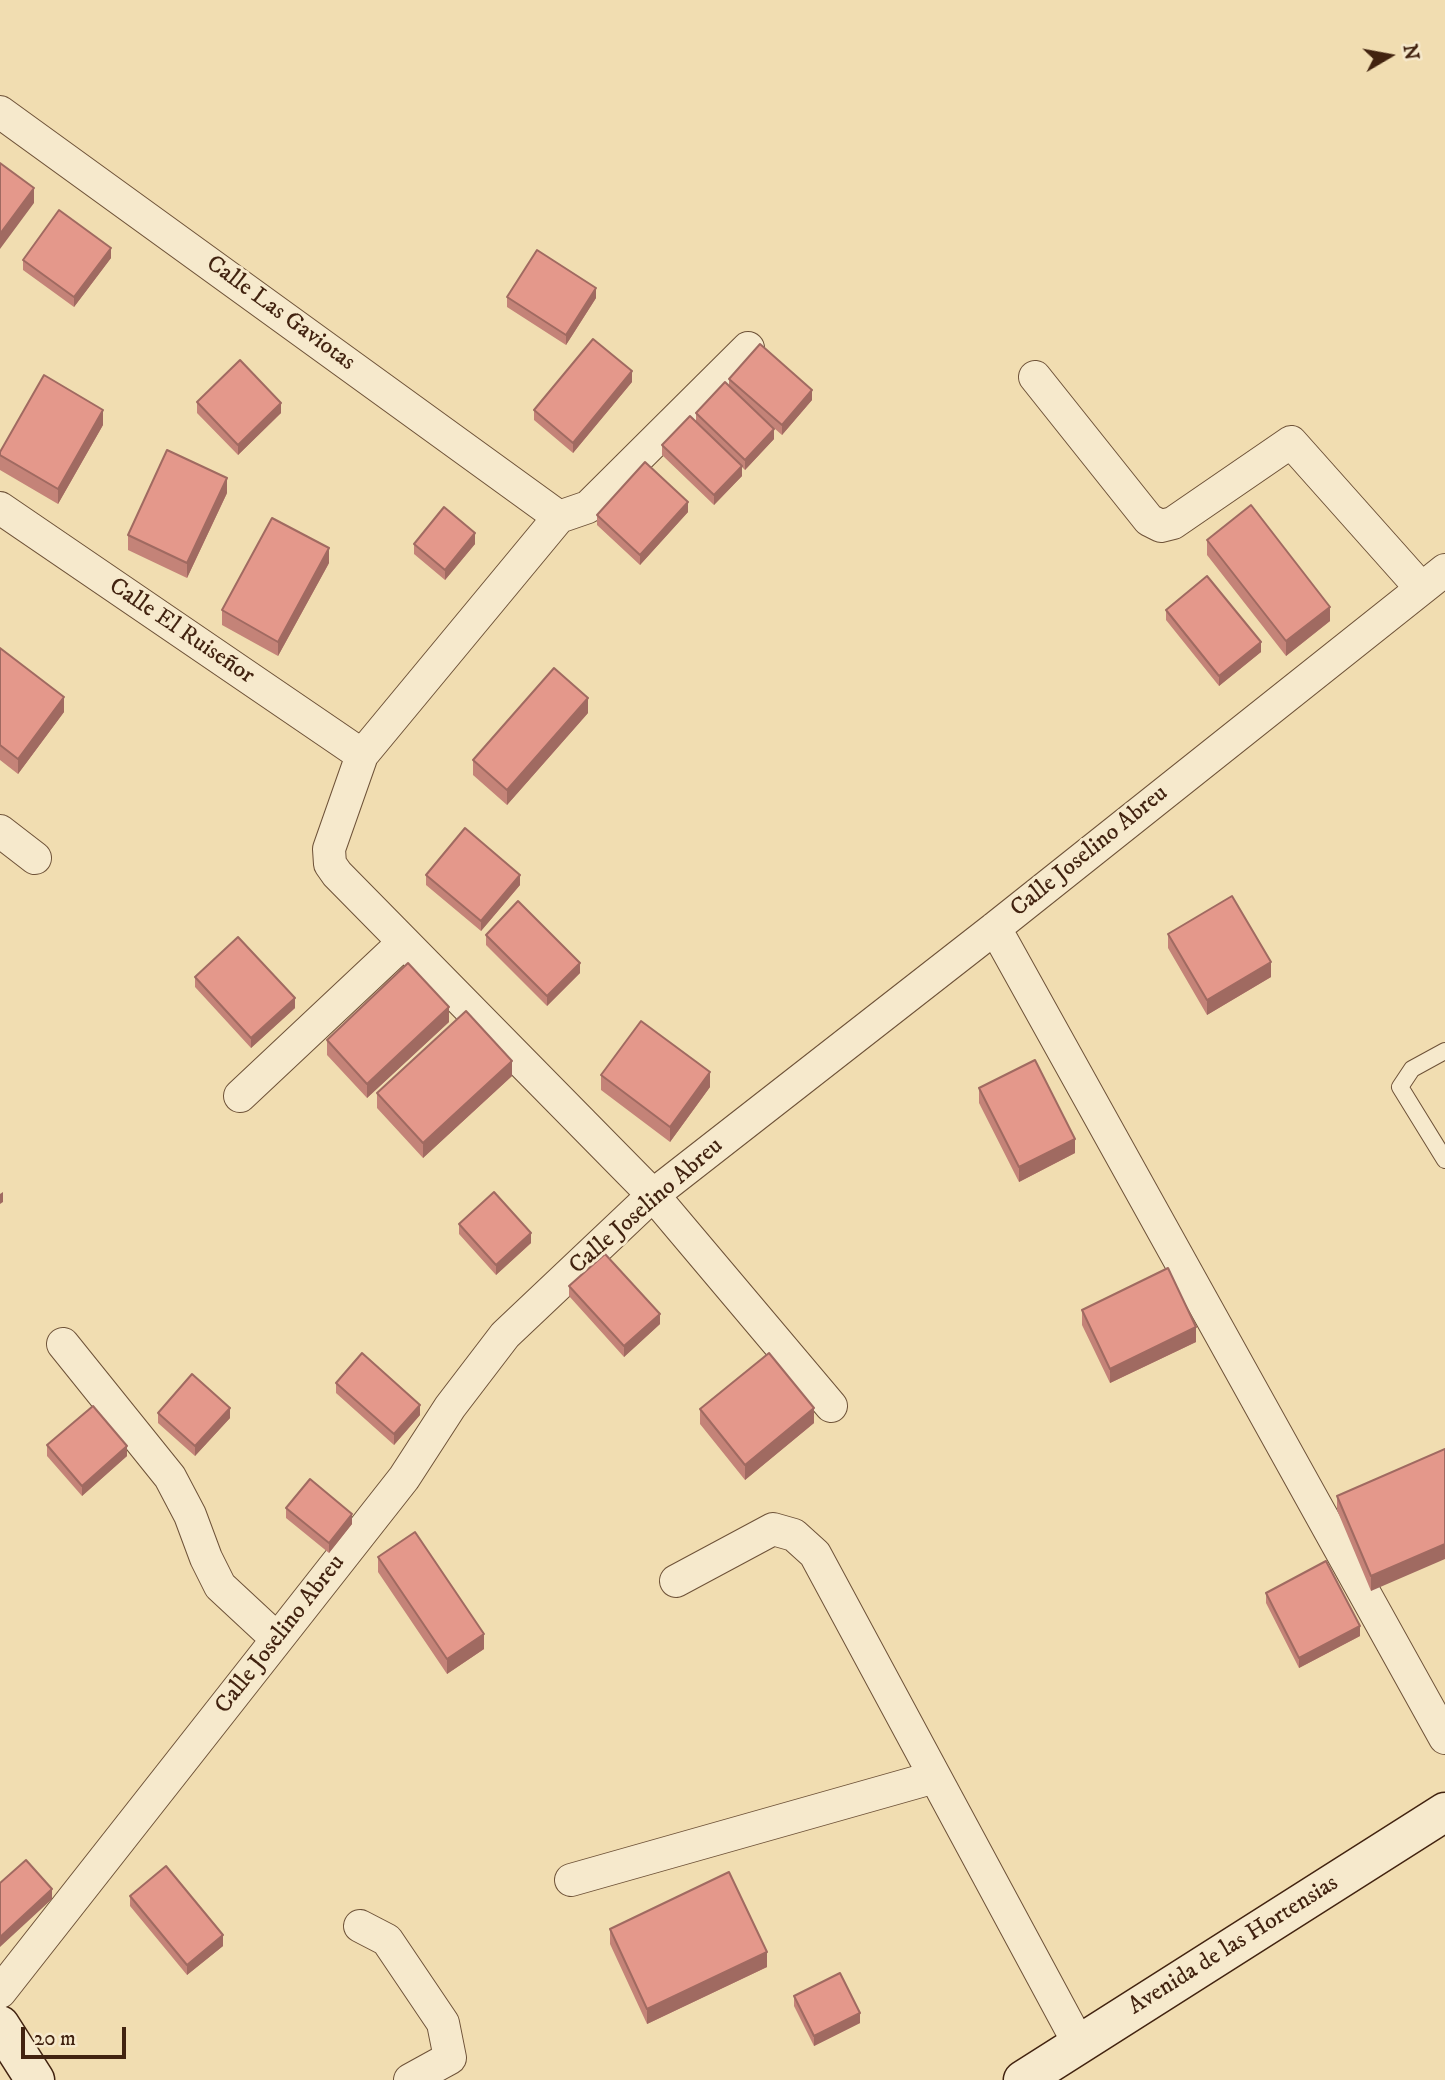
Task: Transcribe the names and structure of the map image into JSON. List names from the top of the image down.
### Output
{
  "streets": {
    "main road": ["Avenida de las Hortensias"],
    "street": ["Calle Las Gaviotas", "Calle El Ruiseñor", "Calle Joselino Abreu"]
  },
  "scale_bar": "20 m",
  "north": "right"
}
